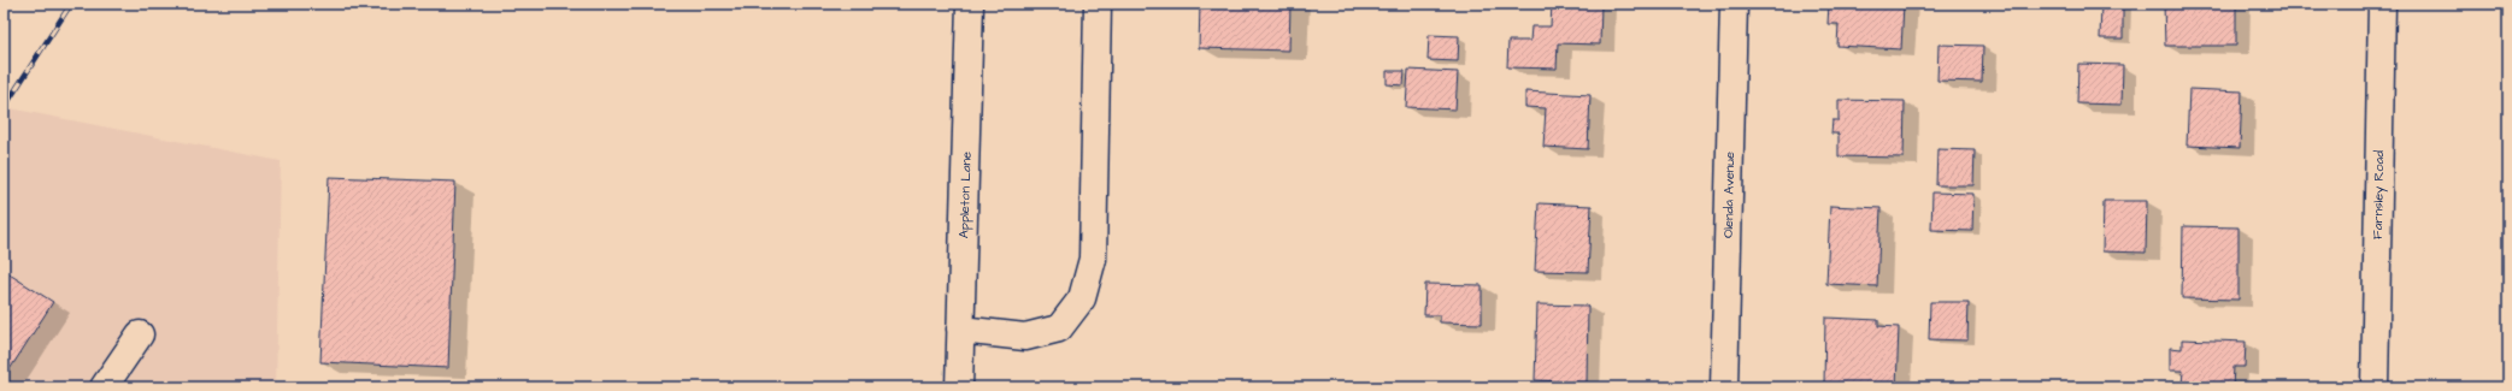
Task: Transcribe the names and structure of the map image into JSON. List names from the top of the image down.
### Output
{
  "streets": {
    "street": ["Appleton Lane", "Olenda Avenue", "Farnsley Road"]
  }
}
